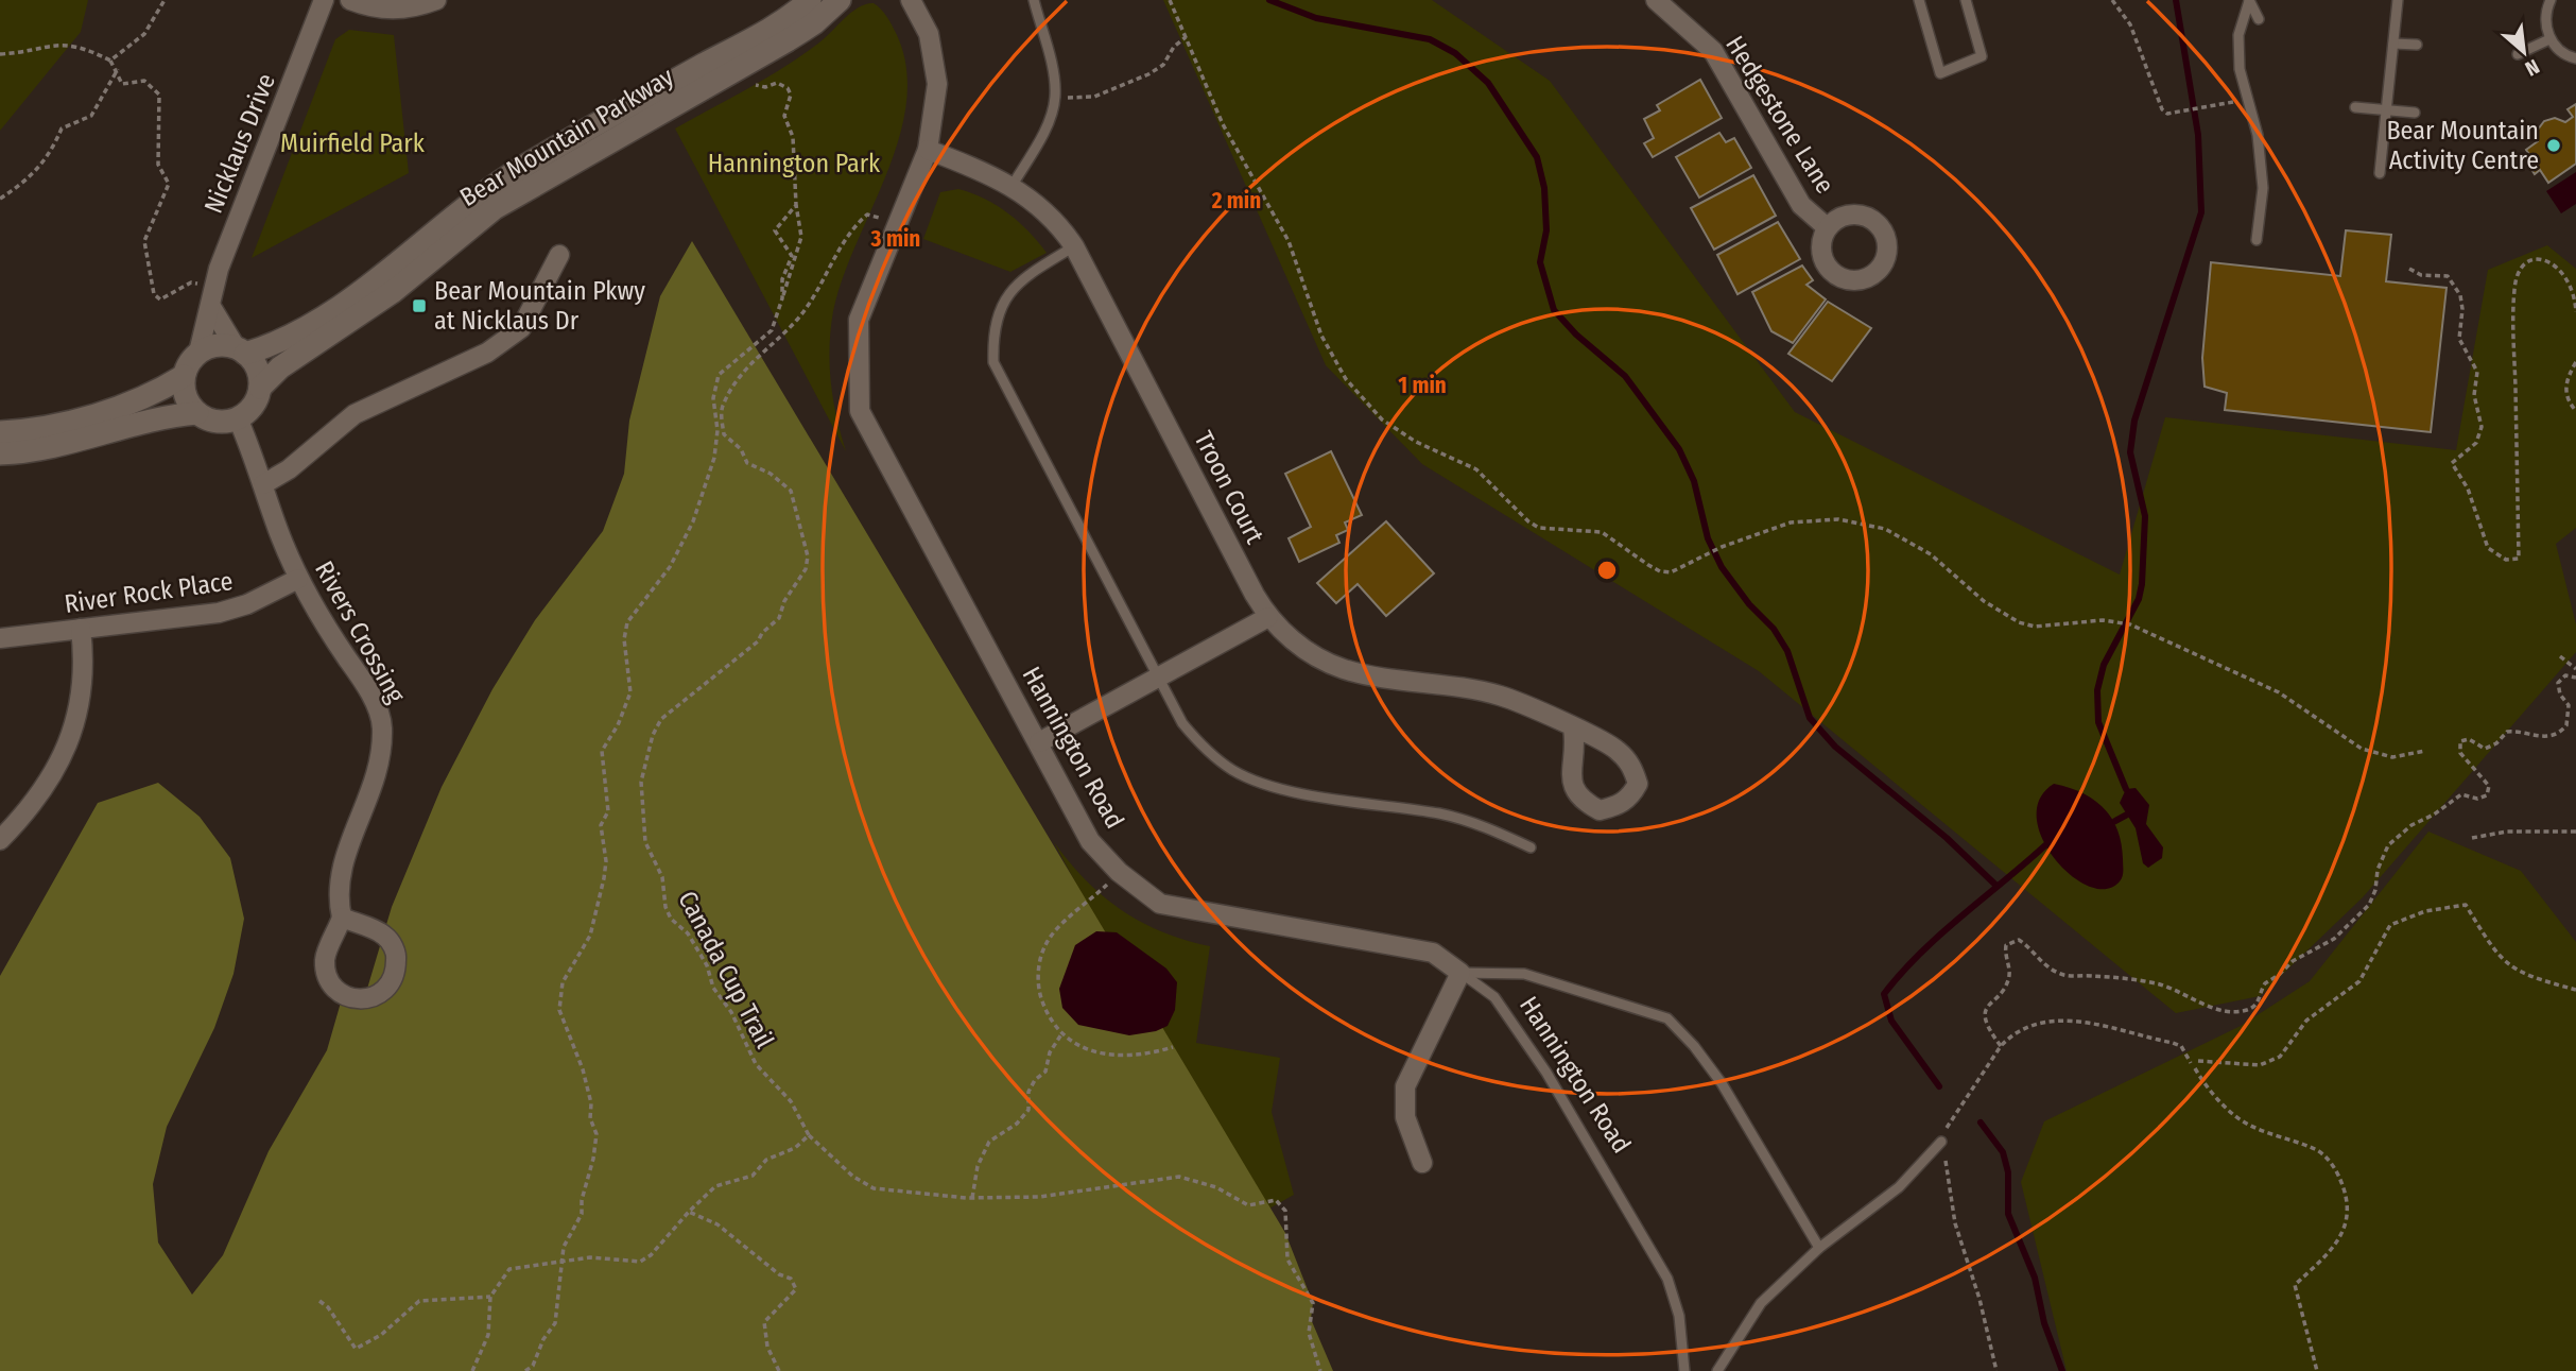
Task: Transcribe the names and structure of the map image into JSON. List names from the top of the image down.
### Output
{
  "streets": {
    "street": [
      "Hedgestone Lane",
      "Bear Mountain Parkway",
      "Nicklaus Drive",
      "Troon Court",
      "River Rock Place",
      "Rivers Crossing",
      "Hannington Road"
    ],
    "path": ["Canada Cup Trail"]
  },
  "crossings": [
    ["Bear Mountain Parkway", "Nicklaus Drive"],
    ["Bear Mountain Parkway", "Rivers Crossing"],
    ["Nicklaus Drive", "Rivers Crossing"],
    ["Troon Court", "Hannington Road"],
    ["River Rock Place", "Rivers Crossing"],
    ["Hannington Road", "Canada Cup Trail"]
  ],
  "parks": ["Muirfield Park", "Hannington Park"],
  "places": {
    "other": ["Bear Mountain Activity Centre"],
    "transit": ["Bear Mountain Pkwy at Nicklaus Dr"]
  },
  "north": "bottom right",
  "rings": ["2 min", "3 min", "1 min"]
}
